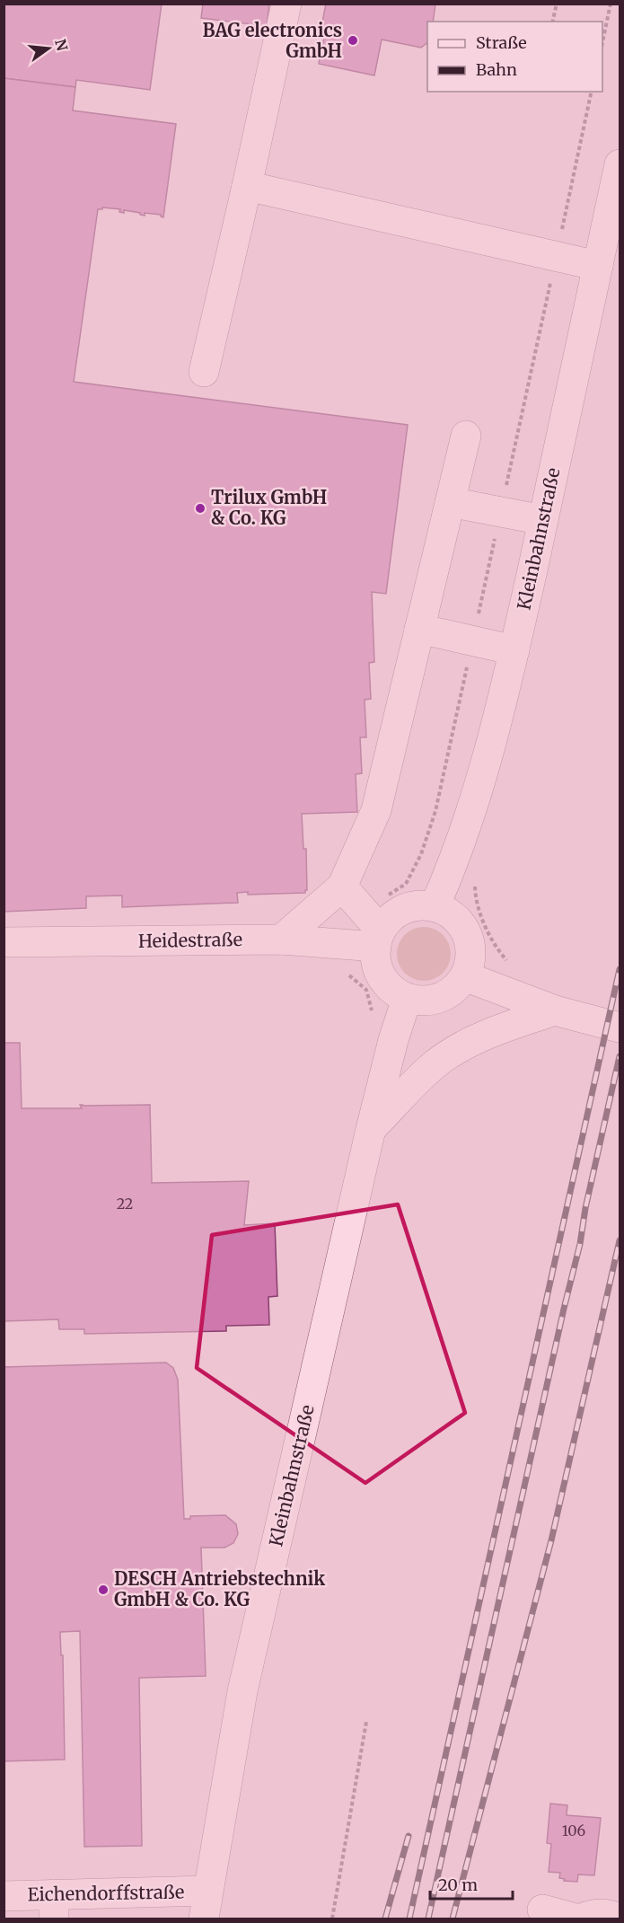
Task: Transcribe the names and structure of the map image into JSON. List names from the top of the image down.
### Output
{
  "streets": {
    "street": ["Kleinbahnstraße", "Heidestraße", "Eichendorffstraße"]
  },
  "crossings": [
    ["Kleinbahnstraße", "Heidestraße"],
    ["Kleinbahnstraße", "Eichendorffstraße"]
  ],
  "places": ["BAG electronics GmbH", "Trilux GmbH & Co. KG", "DESCH Antriebstechnik GmbH & Co. KG"],
  "house_numbers": ["22", "106"],
  "legend": ["Straße", "Bahn"],
  "scale_bar": "20 m",
  "north": "right"
}
